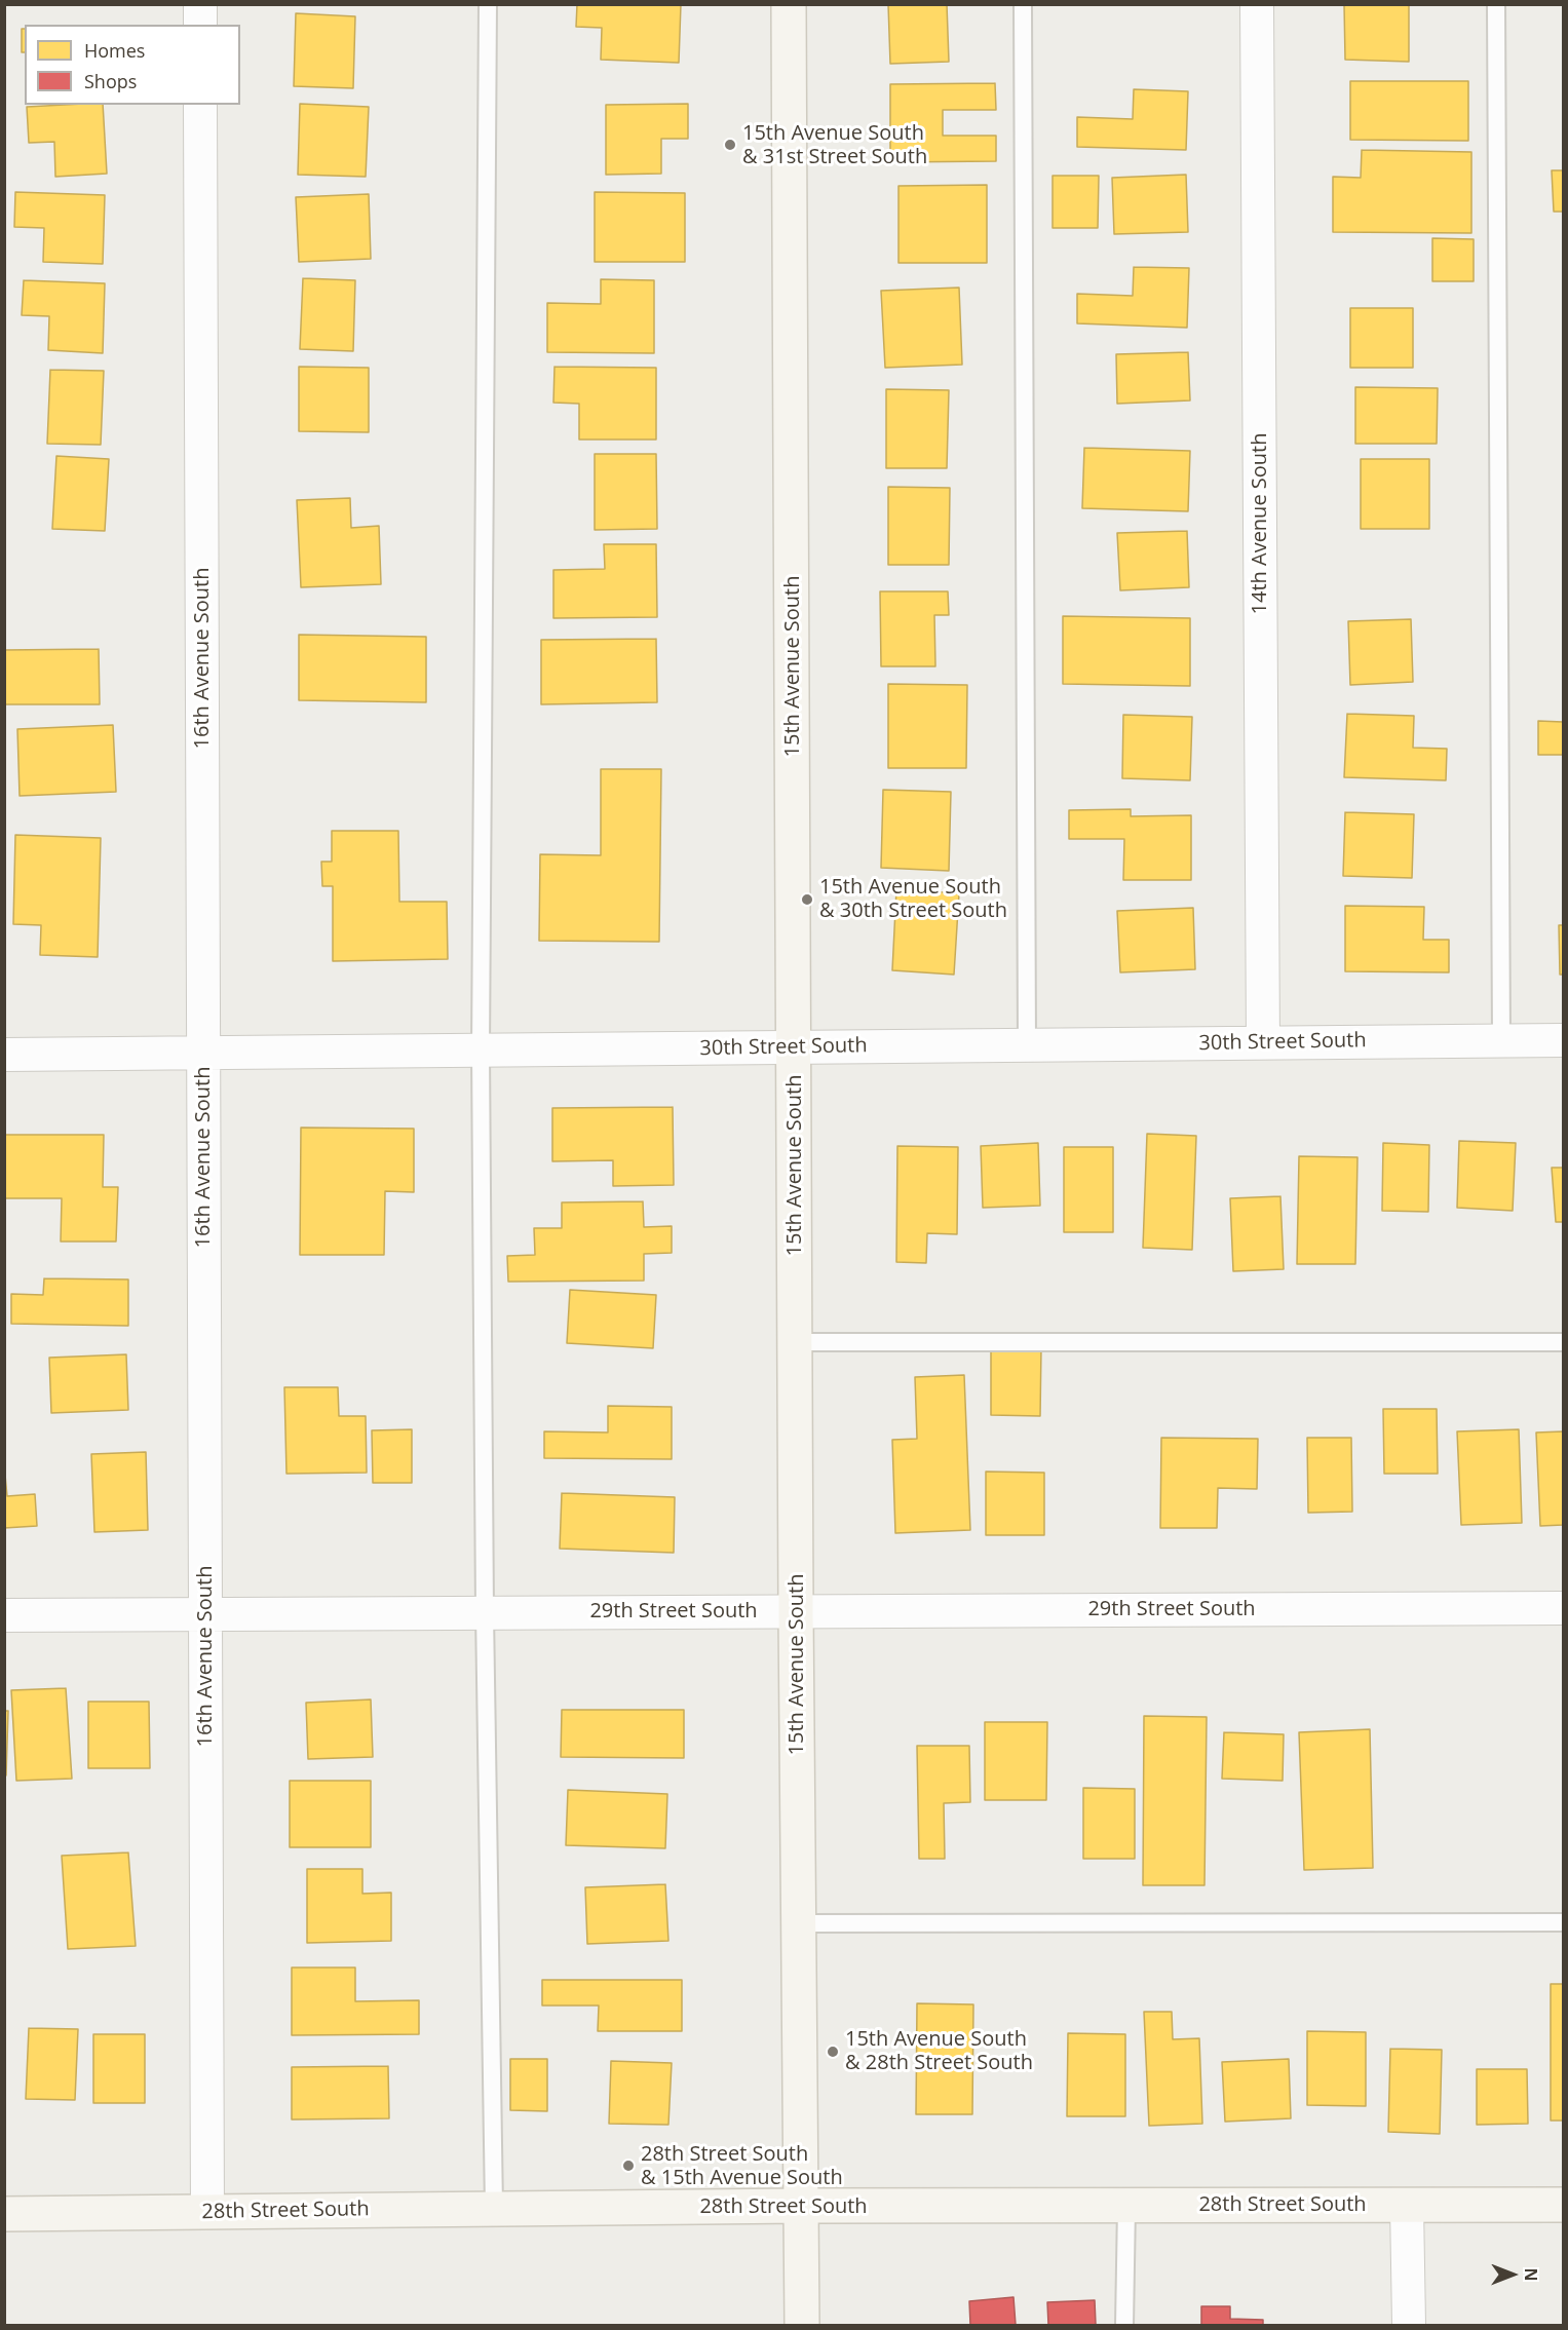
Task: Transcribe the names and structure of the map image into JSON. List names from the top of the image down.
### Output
{
  "streets": {
    "street": [
      "14th Avenue South",
      "16th Avenue South",
      "15th Avenue South",
      "30th Street South",
      "29th Street South",
      "28th Street South"
    ]
  },
  "crossings": [
    ["14th Avenue South", "30th Street South"],
    ["16th Avenue South", "30th Street South"],
    ["16th Avenue South", "29th Street South"],
    ["16th Avenue South", "28th Street South"],
    ["15th Avenue South", "30th Street South"],
    ["15th Avenue South", "29th Street South"],
    ["15th Avenue South", "28th Street South"]
  ],
  "places": [
    "15th Avenue South & 31st Street South",
    "15th Avenue South & 30th Street South",
    "15th Avenue South & 28th Street South",
    "28th Street South & 15th Avenue South"
  ],
  "legend": ["Homes", "Shops"],
  "north": "right"
}
